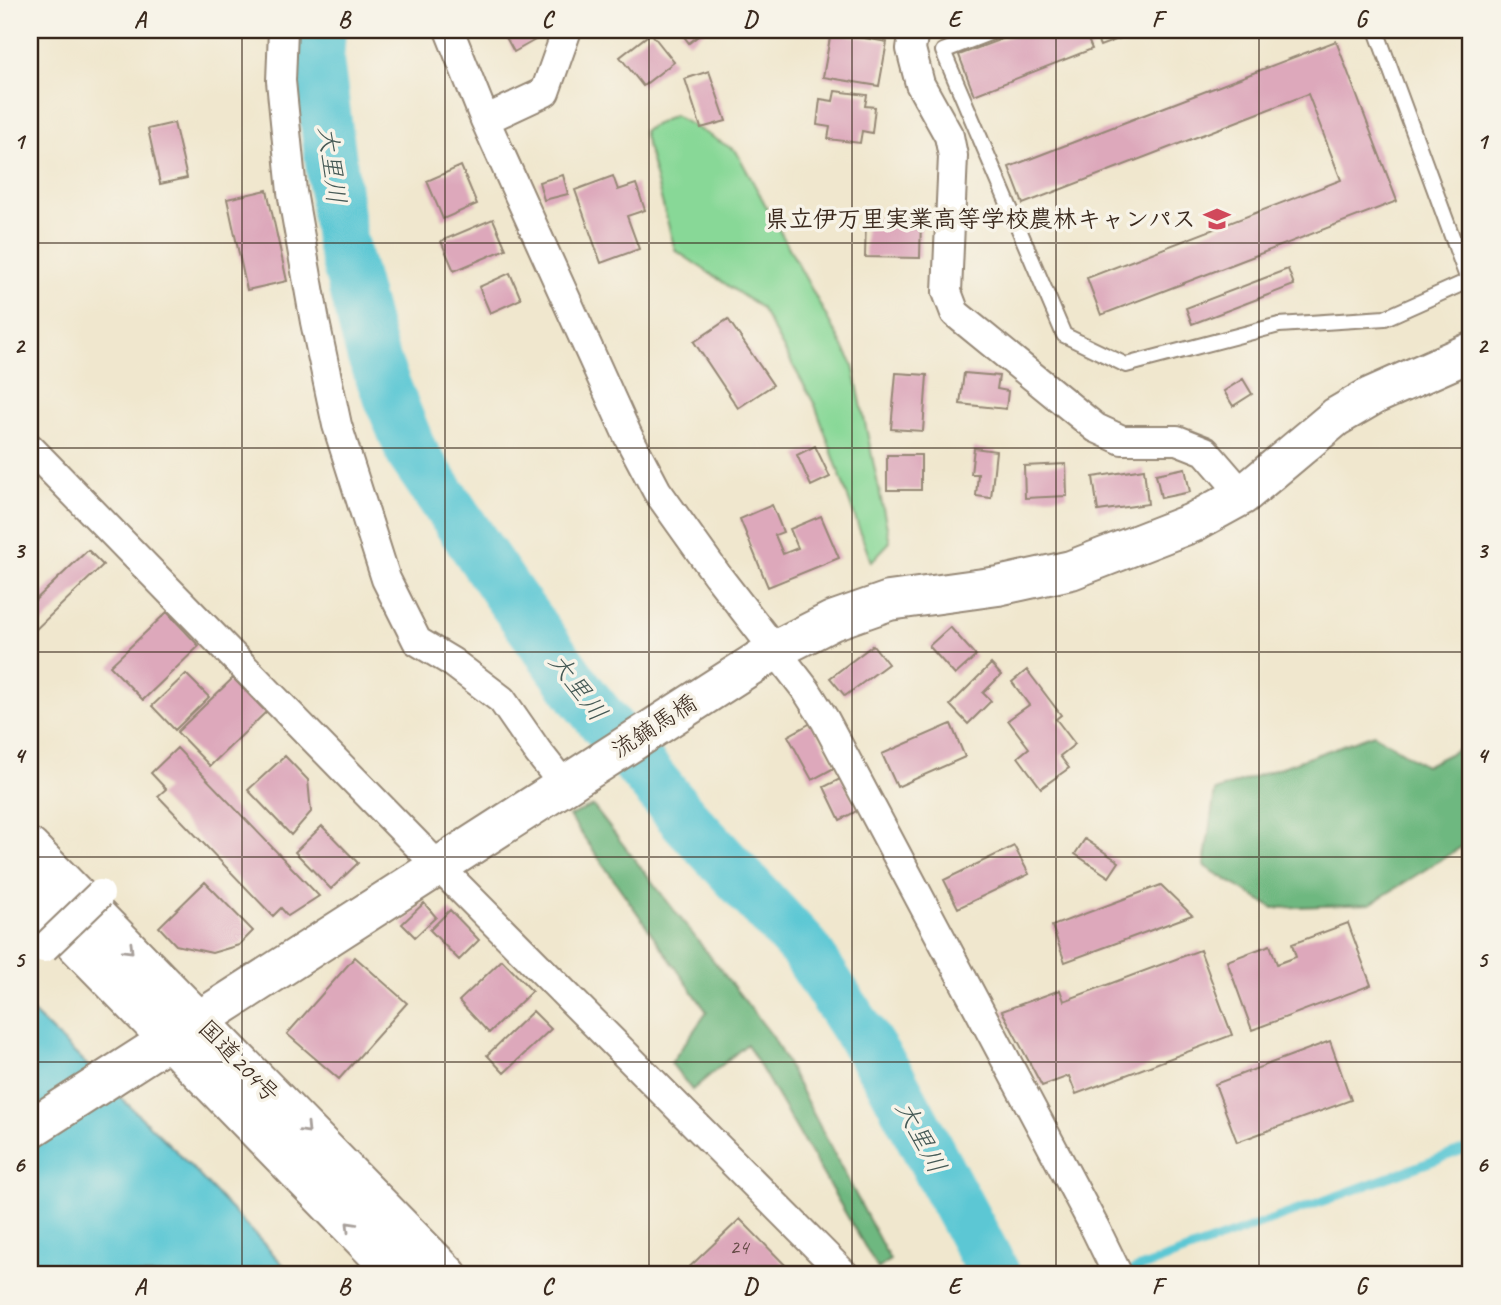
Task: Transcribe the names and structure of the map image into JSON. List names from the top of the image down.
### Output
{
  "streets": {
    "main road": ["流鏑馬橋", "国道204号"]
  },
  "crossings": [
    ["流鏑馬橋", "国道204号"]
  ],
  "water": ["大里川"],
  "places": {
    "school or university": ["県立伊万里実業高等学校農林キャンパス"]
  },
  "house_numbers": ["24"],
  "grid": {
    "columns": [
      "A",
      "B",
      "C",
      "D",
      "E",
      "F",
      "G"
    ],
    "rows": [
      "1",
      "2",
      "3",
      "4",
      "5",
      "6"
    ]
  }
}
